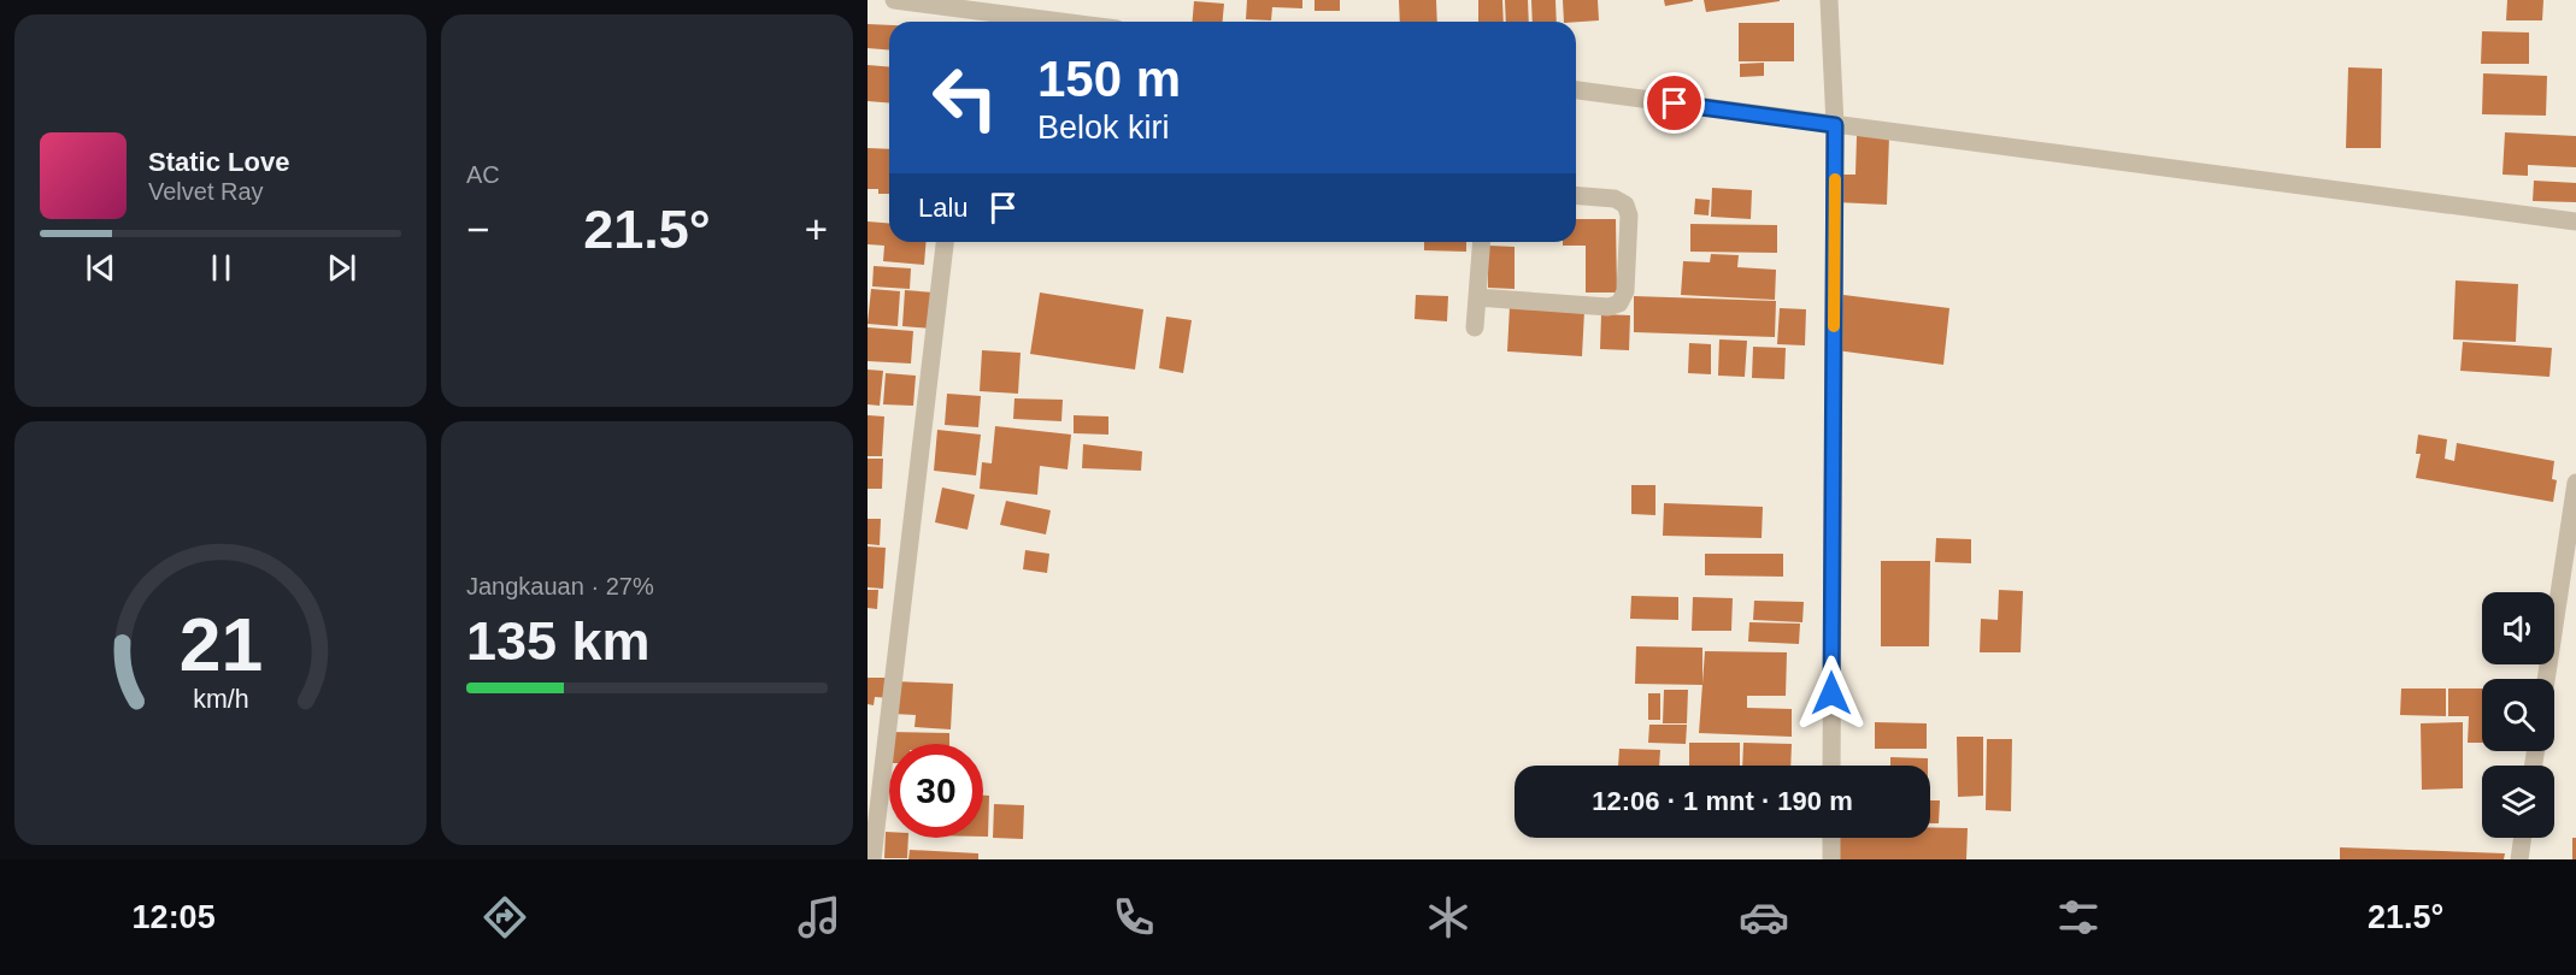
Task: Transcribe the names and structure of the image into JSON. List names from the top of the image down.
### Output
{
  "page": {
    "tile": [
      "AC",
      ["Jangkauan · 27%", "135 km"]
    ],
    "turn": ["150 m", "Belok kiri"],
    "song": ["Static Love", "Velvet Ray"],
    "then": "Lalu",
    "heat": ["−", "21.5°", "+"],
    "limit": "30",
    "trip": "12:06 · 1 mnt · 190 m",
    "tabs": ["12:05", "21.5°"],
    "gauge": ["21", "km/h"]
  }
}
